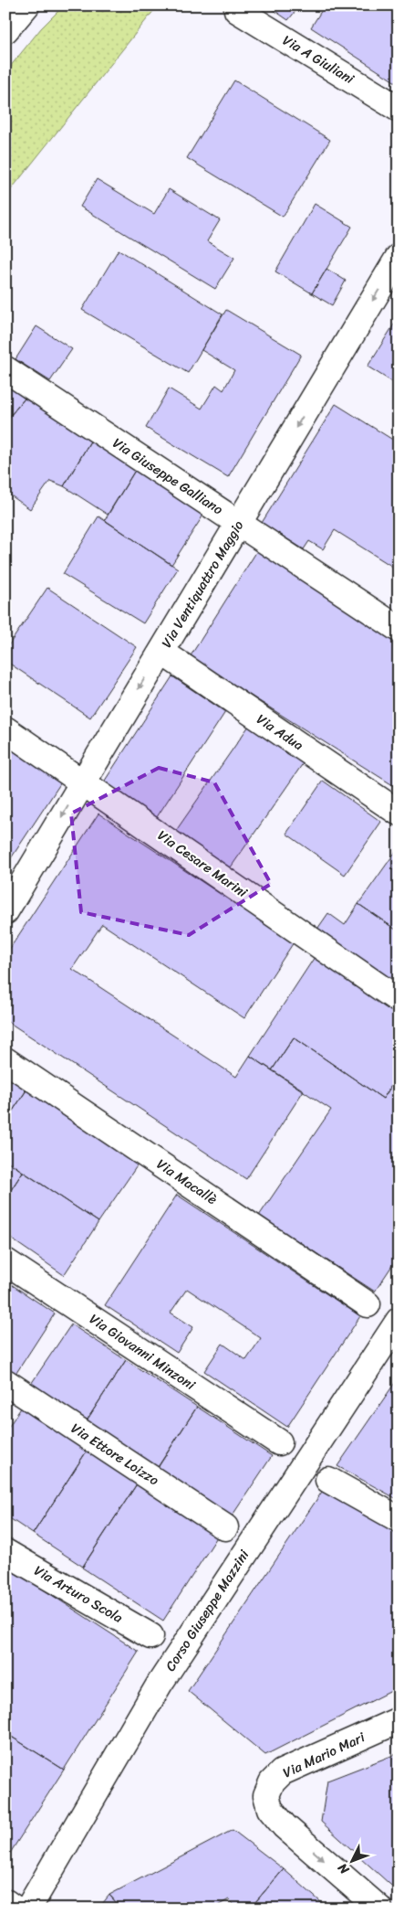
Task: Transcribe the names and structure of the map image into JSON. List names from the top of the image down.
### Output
{
  "streets": {
    "street": [
      "Via A Giuliani",
      "Via Giuseppe Galliano",
      "Via Ventiquattro Maggio",
      "Via Adua",
      "Via Cesare Marini",
      "Via Macallè",
      "Via Giovanni Minzoni",
      "Via Ettore Loizzo",
      "Via Arturo Scola",
      "Corso Giuseppe Mazzini",
      "Via Mario Mari"
    ]
  },
  "crossings": [
    ["Via Giuseppe Galliano", "Via Ventiquattro Maggio"],
    ["Via Ventiquattro Maggio", "Via Adua"],
    ["Via Ventiquattro Maggio", "Via Cesare Marini"]
  ],
  "one_way": ["Via Ventiquattro Maggio"],
  "north": "bottom left"
}
